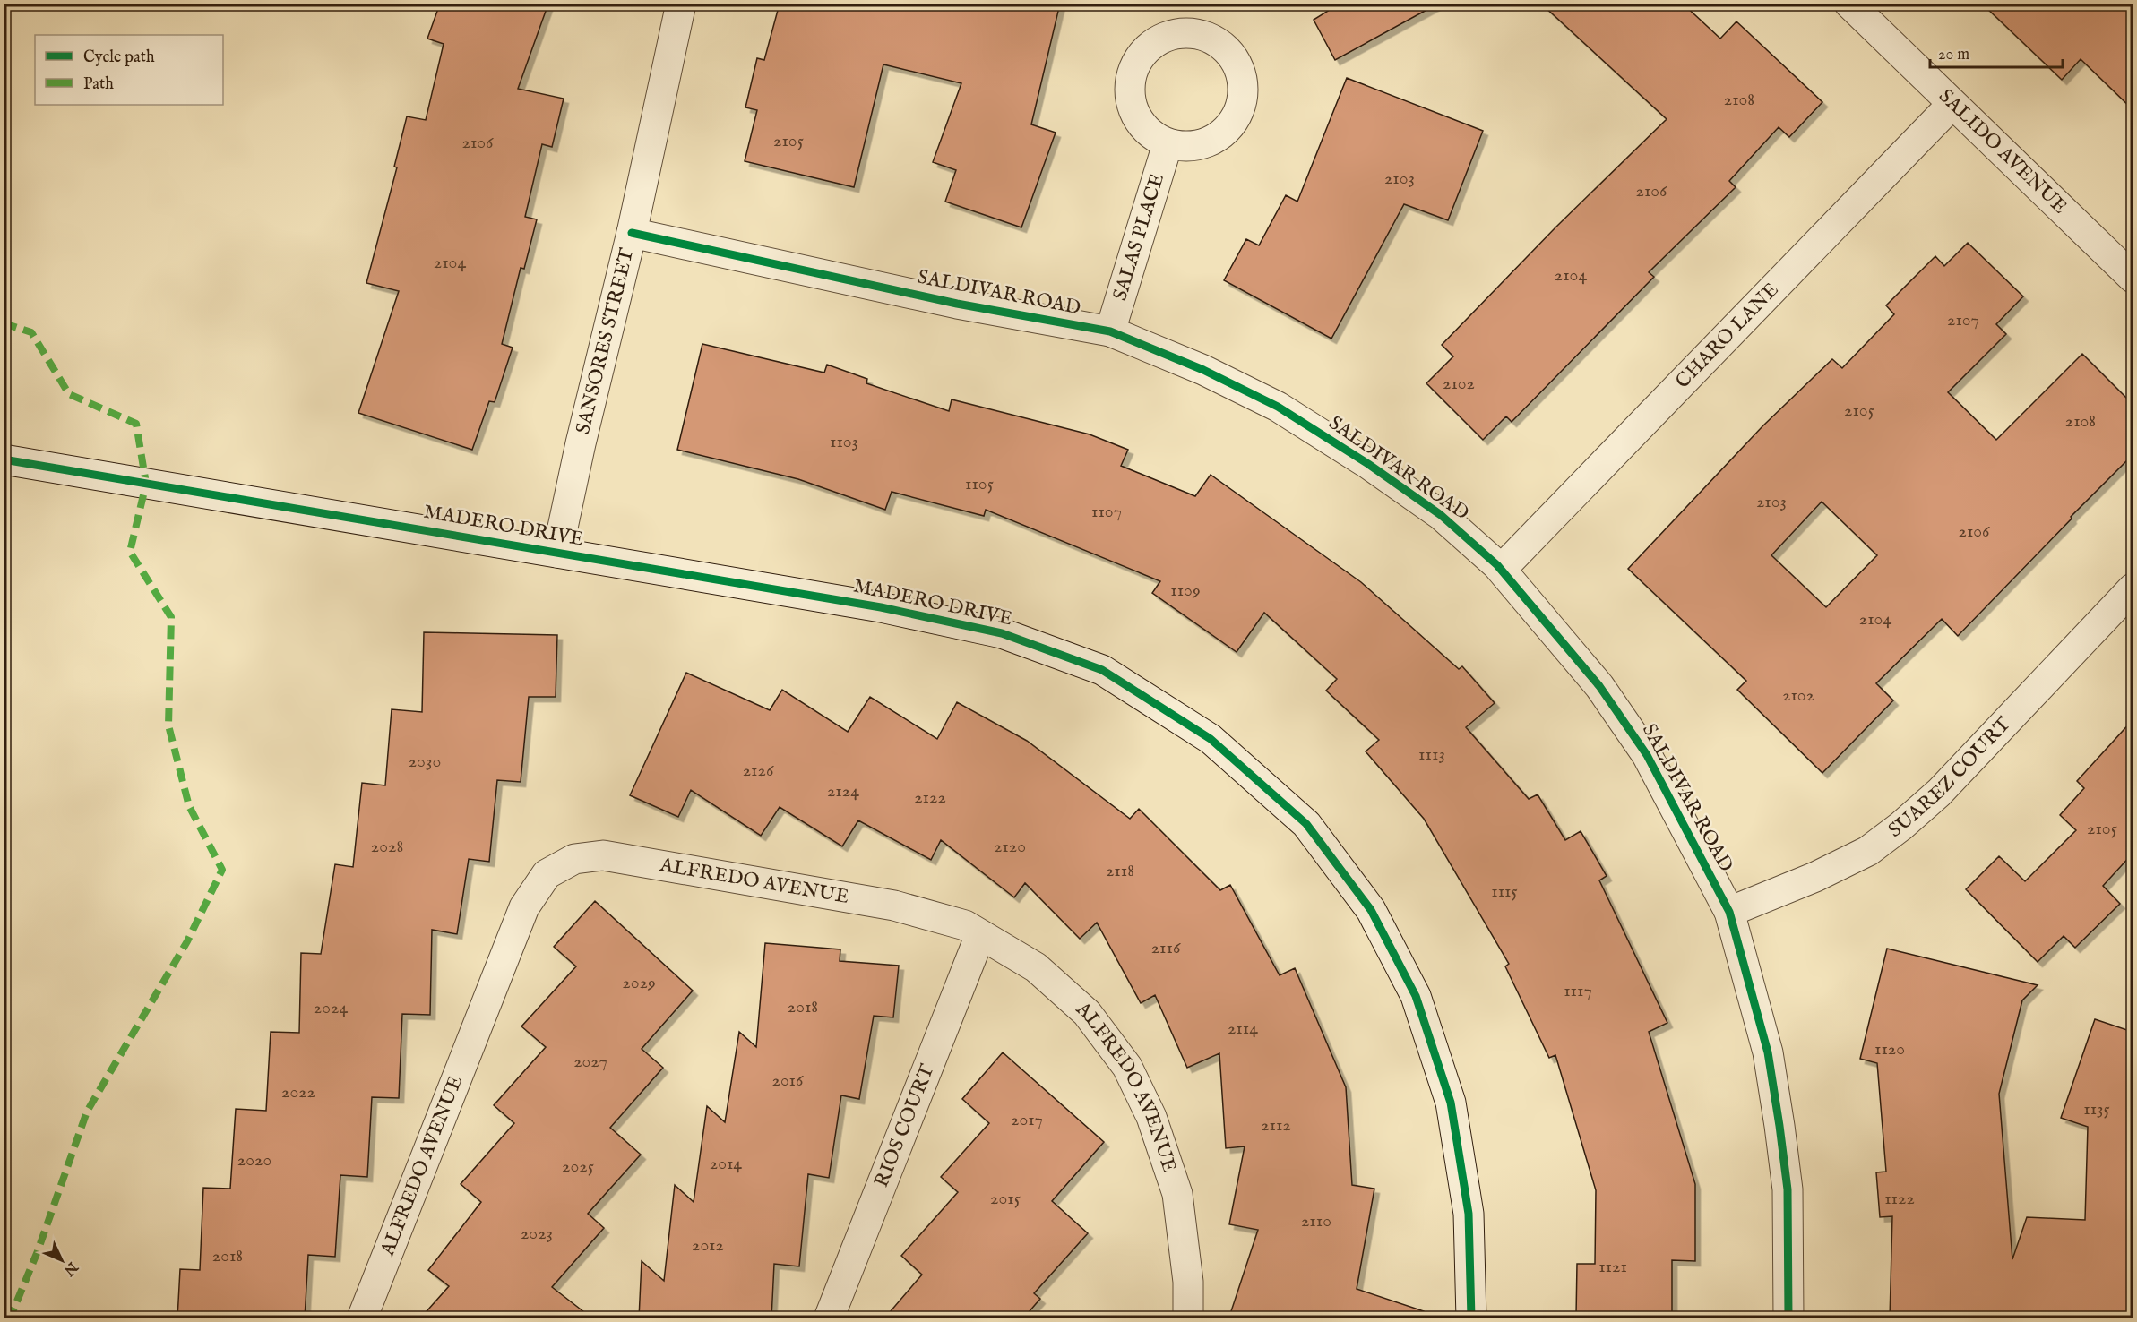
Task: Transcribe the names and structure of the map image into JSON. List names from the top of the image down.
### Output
{
  "streets": {
    "street": [
      "SALIDO AVENUE",
      "SALAS PLACE",
      "SALDIVAR ROAD",
      "CHARO LANE",
      "SANSORES STREET",
      "MADERO DRIVE",
      "SUAREZ COURT",
      "ALFREDO AVENUE",
      "RIOS COURT"
    ]
  },
  "crossings": [
    ["SALIDO AVENUE", "CHARO LANE"],
    ["SALAS PLACE", "SALDIVAR ROAD"],
    ["SALDIVAR ROAD", "CHARO LANE"],
    ["SALDIVAR ROAD", "SANSORES STREET"],
    ["SALDIVAR ROAD", "SUAREZ COURT"],
    ["SANSORES STREET", "MADERO DRIVE"],
    ["ALFREDO AVENUE", "RIOS COURT"]
  ],
  "house_numbers": [
    "2108",
    "2105",
    "2106",
    "2103",
    "2106",
    "2104",
    "2104",
    "2107",
    "2102",
    "2105",
    "2108",
    "1103",
    "1105",
    "2103",
    "1107",
    "2106",
    "1109",
    "2104",
    "2102",
    "1113",
    "2030",
    "2126",
    "2124",
    "2122",
    "2105",
    "2028",
    "2120",
    "2118",
    "1115",
    "2116",
    "2029",
    "1117",
    "2018",
    "2024",
    "2114",
    "1120",
    "2027",
    "2016",
    "2022",
    "1135",
    "2017",
    "2112",
    "2020",
    "2014",
    "2025",
    "2015",
    "1122",
    "2110",
    "2023",
    "2012",
    "2018",
    "1121"
  ],
  "legend": ["Cycle path", "Path"],
  "scale_bar": "20 m",
  "north": "bottom right"
}
